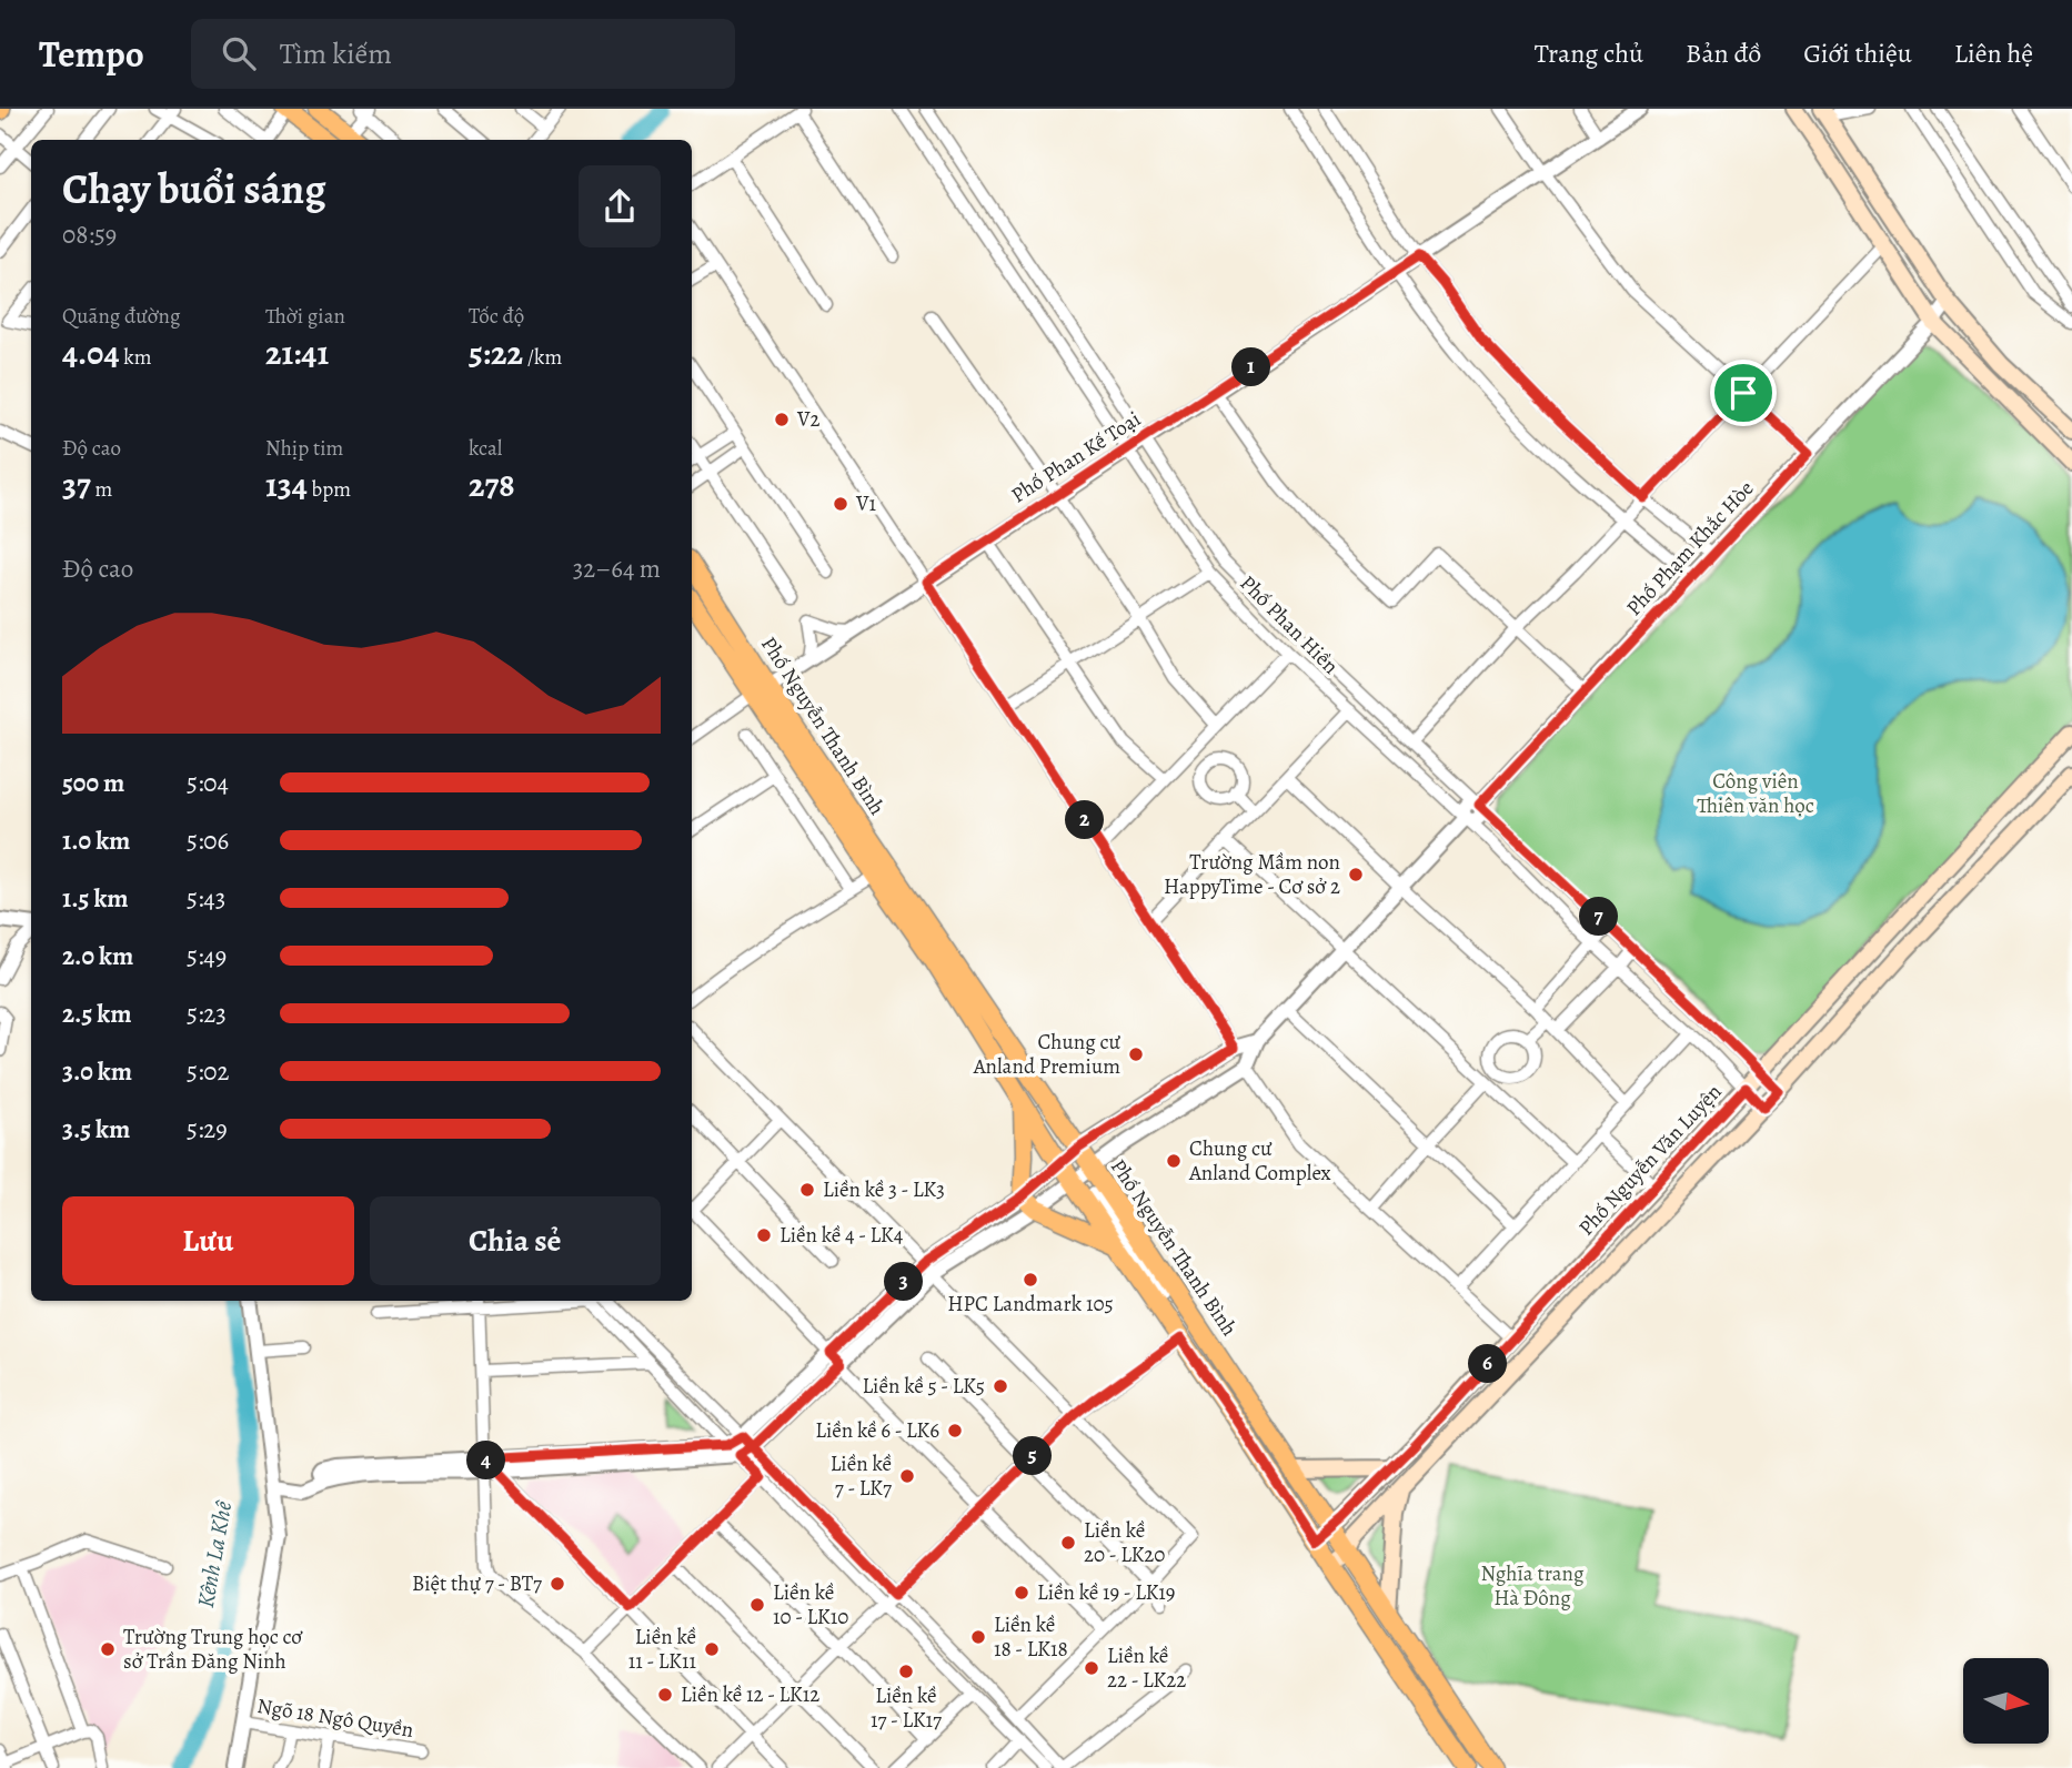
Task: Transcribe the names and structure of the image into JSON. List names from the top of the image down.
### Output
{
  "streets": {
    "main road": ["Phố Nguyễn Thanh Bình", "Phố Nguyễn Văn Luyện"],
    "street": [
      "Phố Phan Kế Toại",
      "Phố Phạm Khắc Hòe",
      "Phố Phan Hiền",
      "Ngõ 18 Ngô Quyền"
    ]
  },
  "crossings": [
    ["Phố Phan Kế Toại", "Phố Phan Hiền"],
    ["Phố Phan Kế Toại", "Phố Nguyễn Thanh Bình"],
    ["Phố Phạm Khắc Hòe", "Phố Phan Hiền"],
    ["Phố Phan Hiền", "Phố Nguyễn Văn Luyện"],
    ["Phố Nguyễn Thanh Bình", "Phố Nguyễn Văn Luyện"]
  ],
  "water": ["Kênh La Khê"],
  "parks": ["Công viên Thiên văn học", "Nghĩa trang Hà Đông"],
  "places": [
    "V2",
    "V1",
    "Trường Mầm non HappyTime - Cơ sở 2",
    "Chung cư Anland Premium",
    "Chung cư Anland Complex",
    "Liền kề 3 - LK3",
    "Liền kề 4 - LK4",
    "HPC Landmark 105",
    "Liền kề 5 - LK5",
    "Liền kề 6 - LK6",
    "Liền kề 7 - LK7",
    "Liền kề 20 - LK20",
    "Biệt thự 7 - BT7",
    "Liền kề 19 - LK19",
    "Liền kề 10 - LK10",
    "Liền kề 18 - LK18",
    "Trường Trung học cơ sở Trần Đăng Ninh",
    "Liền kề 11 - LK11",
    "Liền kề 22 - LK22",
    "Liền kề 17 - LK17",
    "Liền kề 12 - LK12"
  ],
  "north": "right",
  "page": {
    "header": "Tempo",
    "search": "Tìm kiếm",
    "nav": [
      "Trang chủ",
      "Bản đồ",
      "Giới thiệu",
      "Liên hệ"
    ],
    "heading": ["Chạy buổi sáng", "08:59"],
    "stats": [
      ["Quãng đường", "4.04 km"],
      ["Thời gian", "21:41"],
      ["Tốc độ", "5:22 /km"],
      ["Độ cao", "37 m"],
      ["Nhịp tim", "134 bpm"],
      ["kcal", "278"]
    ],
    "pins": [
      "1",
      "2",
      "7",
      "3",
      "6",
      "5",
      "4"
    ],
    "chart": ["Độ cao", "32–64 m"],
    "list": [
      {
        "name": "500 m",
        "note": "5:04"
      },
      {
        "name": "1.0 km",
        "note": "5:06"
      },
      {
        "name": "1.5 km",
        "note": "5:43"
      },
      {
        "name": "2.0 km",
        "note": "5:49"
      },
      {
        "name": "2.5 km",
        "note": "5:23"
      },
      {
        "name": "3.0 km",
        "note": "5:02"
      },
      {
        "name": "3.5 km",
        "note": "5:29"
      }
    ],
    "buttons": ["Lưu", "Chia sẻ"]
  }
}
